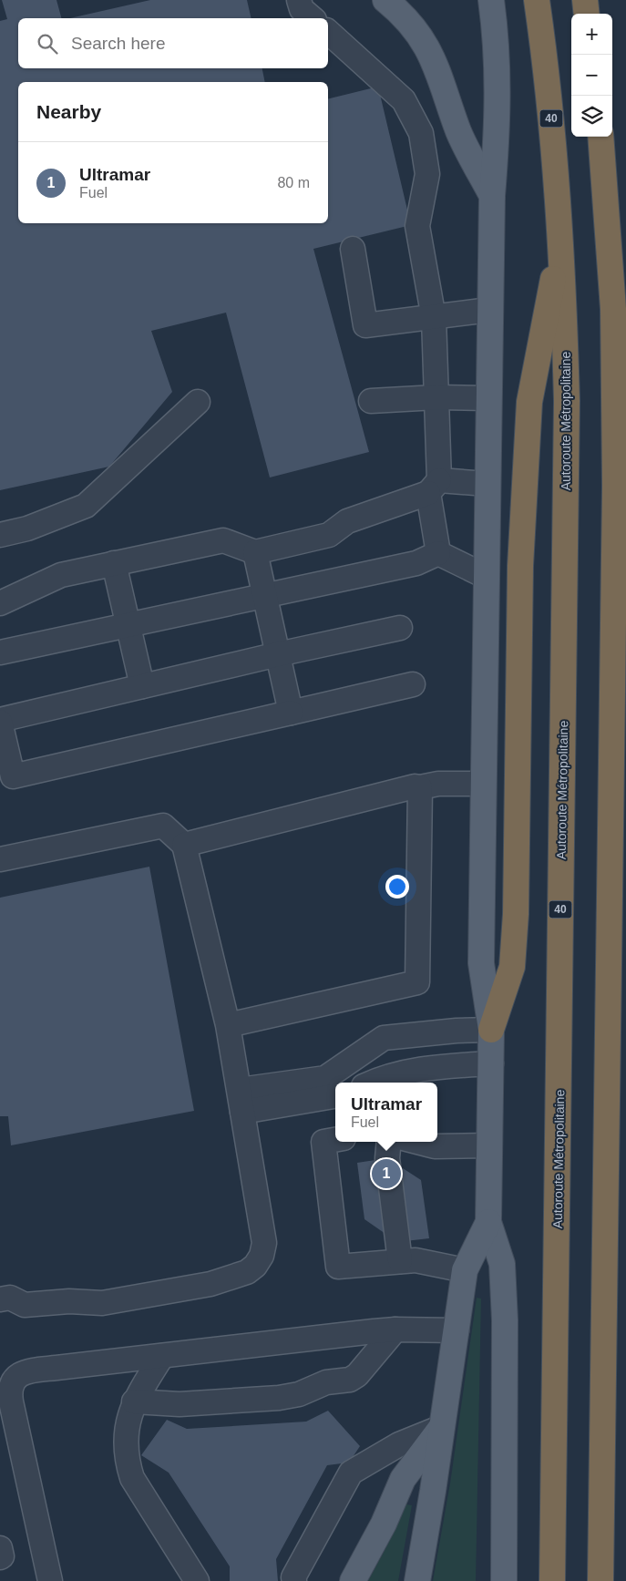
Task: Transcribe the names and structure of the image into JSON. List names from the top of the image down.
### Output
{
  "streets": {
    "highway": ["40", "Autoroute Métropolitaine"]
  },
  "page": {
    "map_buttons": ["+", "−"],
    "search": "Search here",
    "heading": "Nearby",
    "list": [
      {
        "mark": "1",
        "name": "Ultramar",
        "note": "Fuel",
        "value": "80 m"
      }
    ],
    "popup": ["Ultramar", "Fuel"],
    "pins": "1"
  }
}
